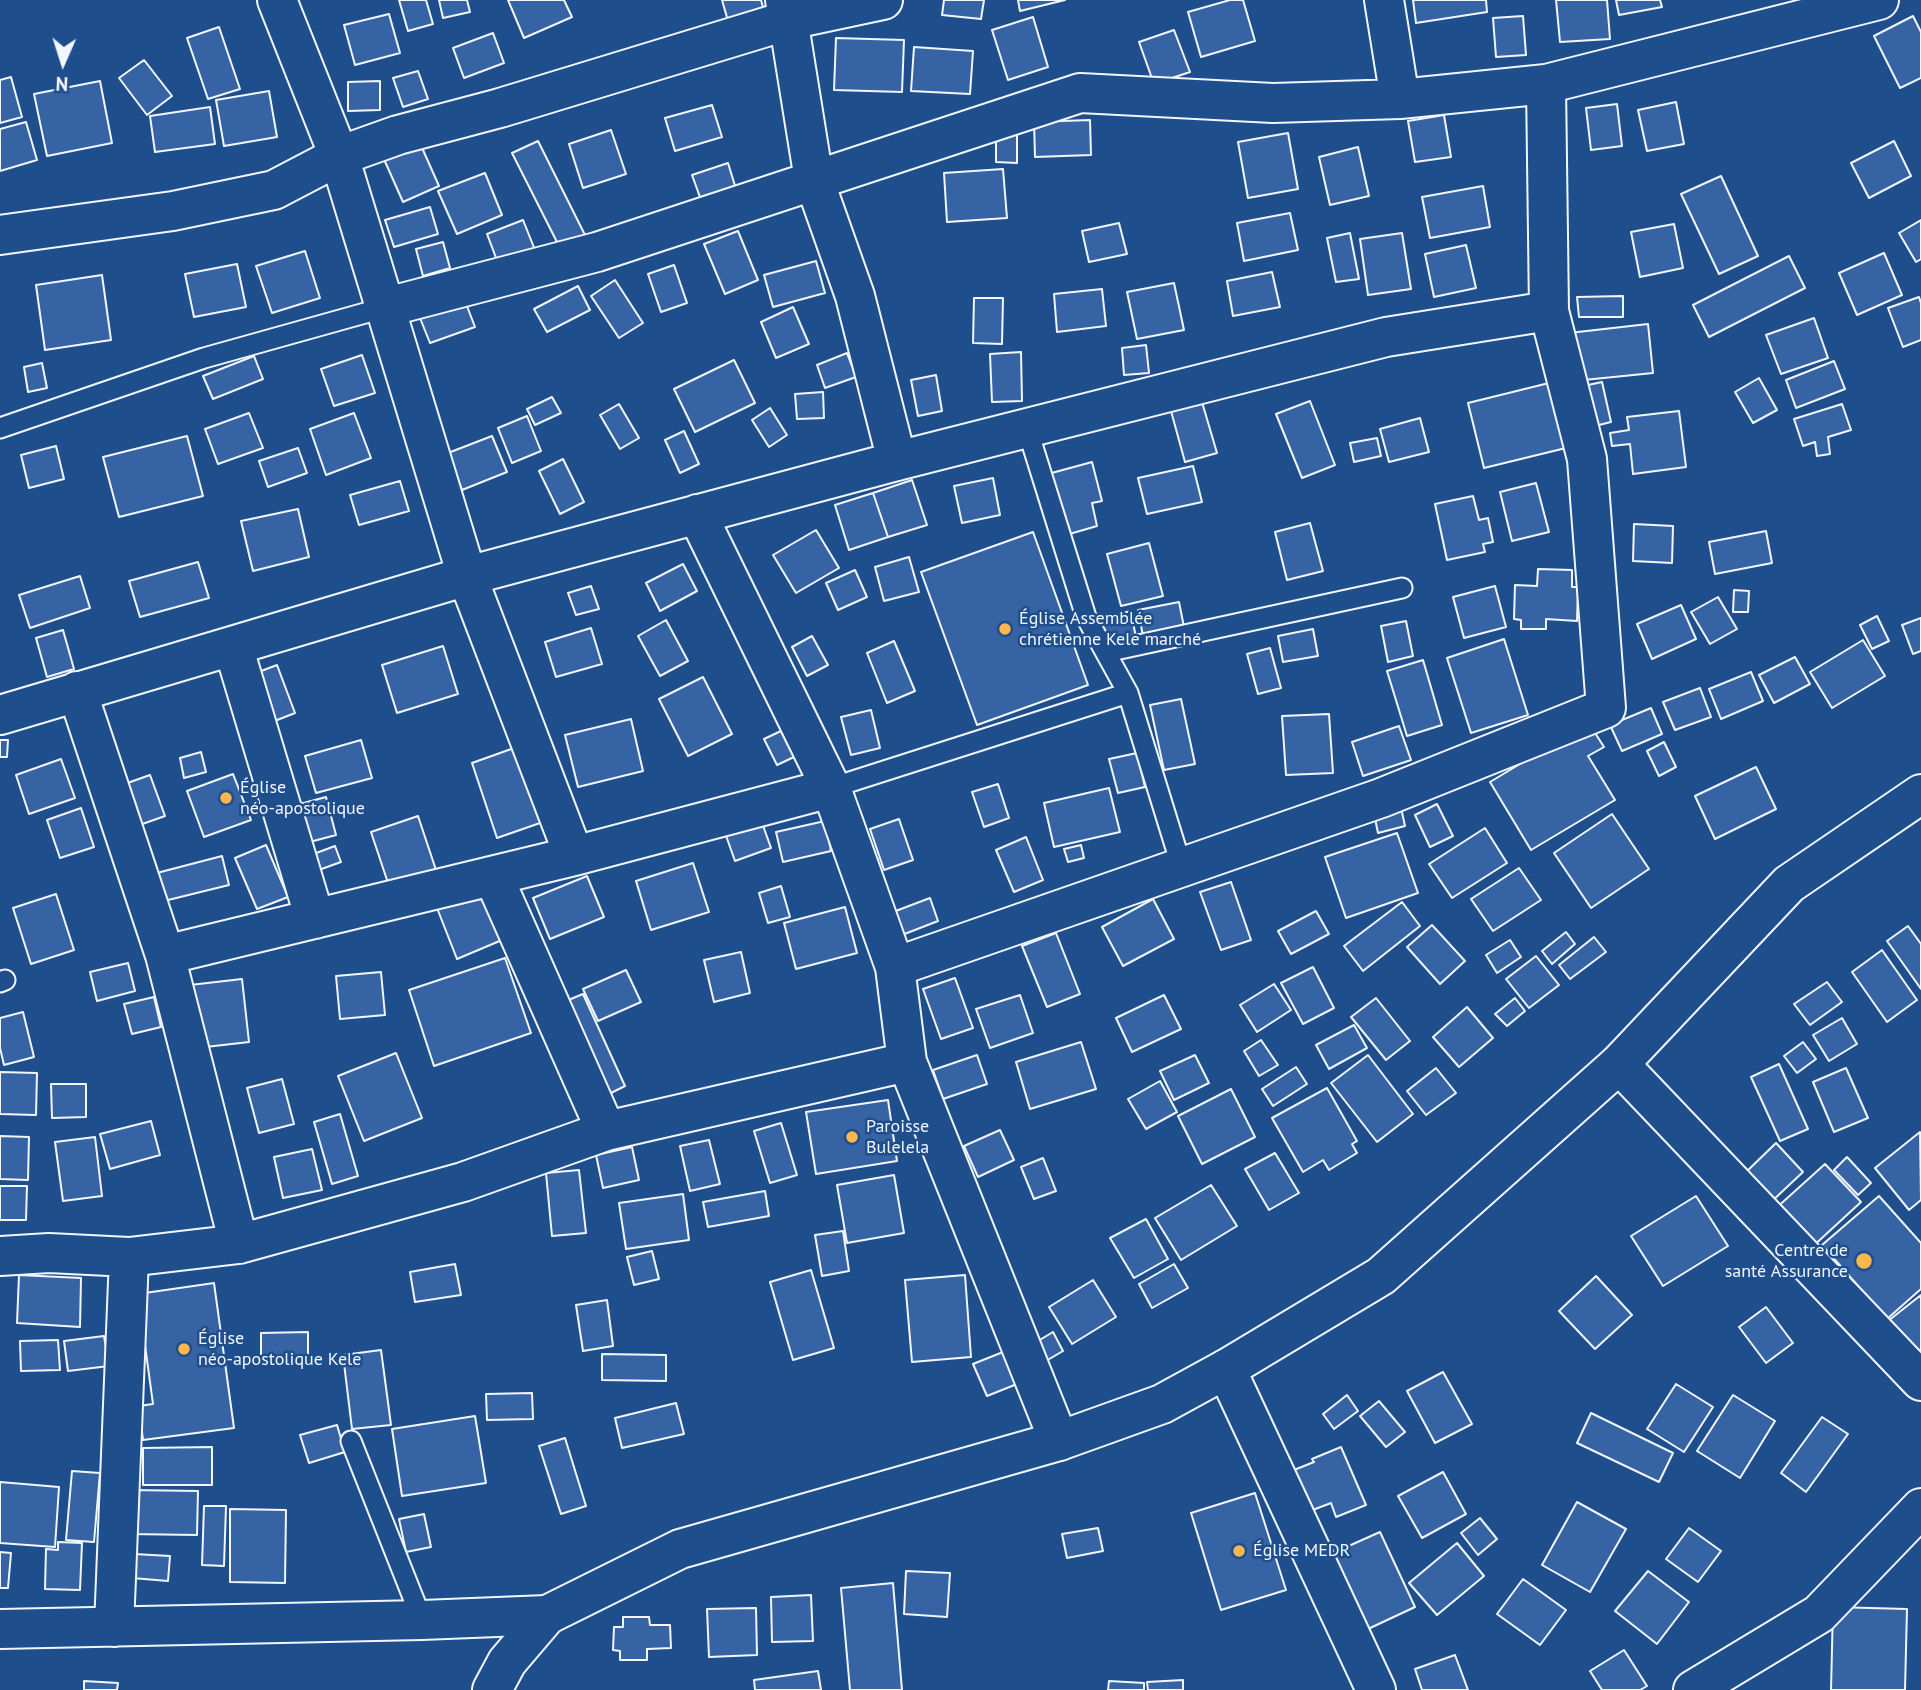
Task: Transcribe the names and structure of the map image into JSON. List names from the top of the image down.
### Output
{
  "places": [
    "Église Assemblée chrétienne Kele marché",
    "Église néo-apostolique",
    "Paroisse Bulelela",
    "Centre de santé Assurance",
    "Église néo-apostolique Kele",
    "Église MEDR"
  ],
  "north": "bottom"
}
